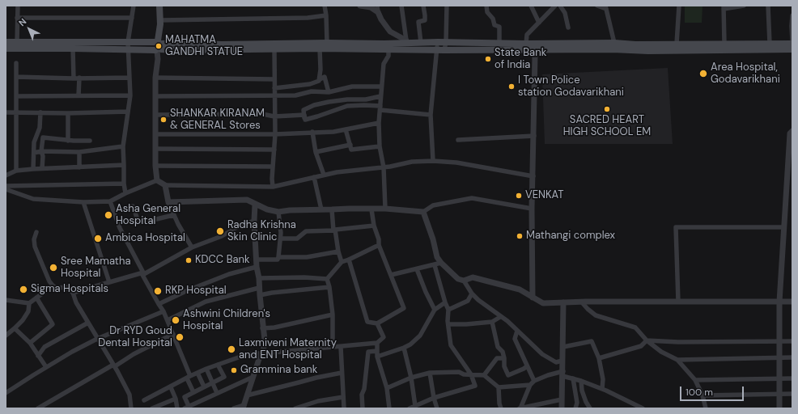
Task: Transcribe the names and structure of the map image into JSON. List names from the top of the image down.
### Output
{
  "places": [
    "MAHATMA GANDHI STATUE",
    "State Bank of India",
    "Area Hospital, Godavarikhani",
    "I Town Police station Godavarikhani",
    "SACRED HEART HIGH SCHOOL EM",
    "SHANKAR KIRANAM & GENERAL Stores",
    "VENKAT",
    "Asha General Hospital",
    "Radha Krishna Skin Clinic",
    "Mathangi complex",
    "Ambica Hospital",
    "KDCC Bank",
    "Sree Mamatha Hospital",
    "Sigma Hospitals",
    "RKP Hospital",
    "Ashwini Children's Hospital",
    "Dr RYD Goud Dental Hospital",
    "Laxmiveni Maternity and ENT Hospital",
    "Grammina bank"
  ],
  "scale_bar": "100 m",
  "north": "top left"
}
